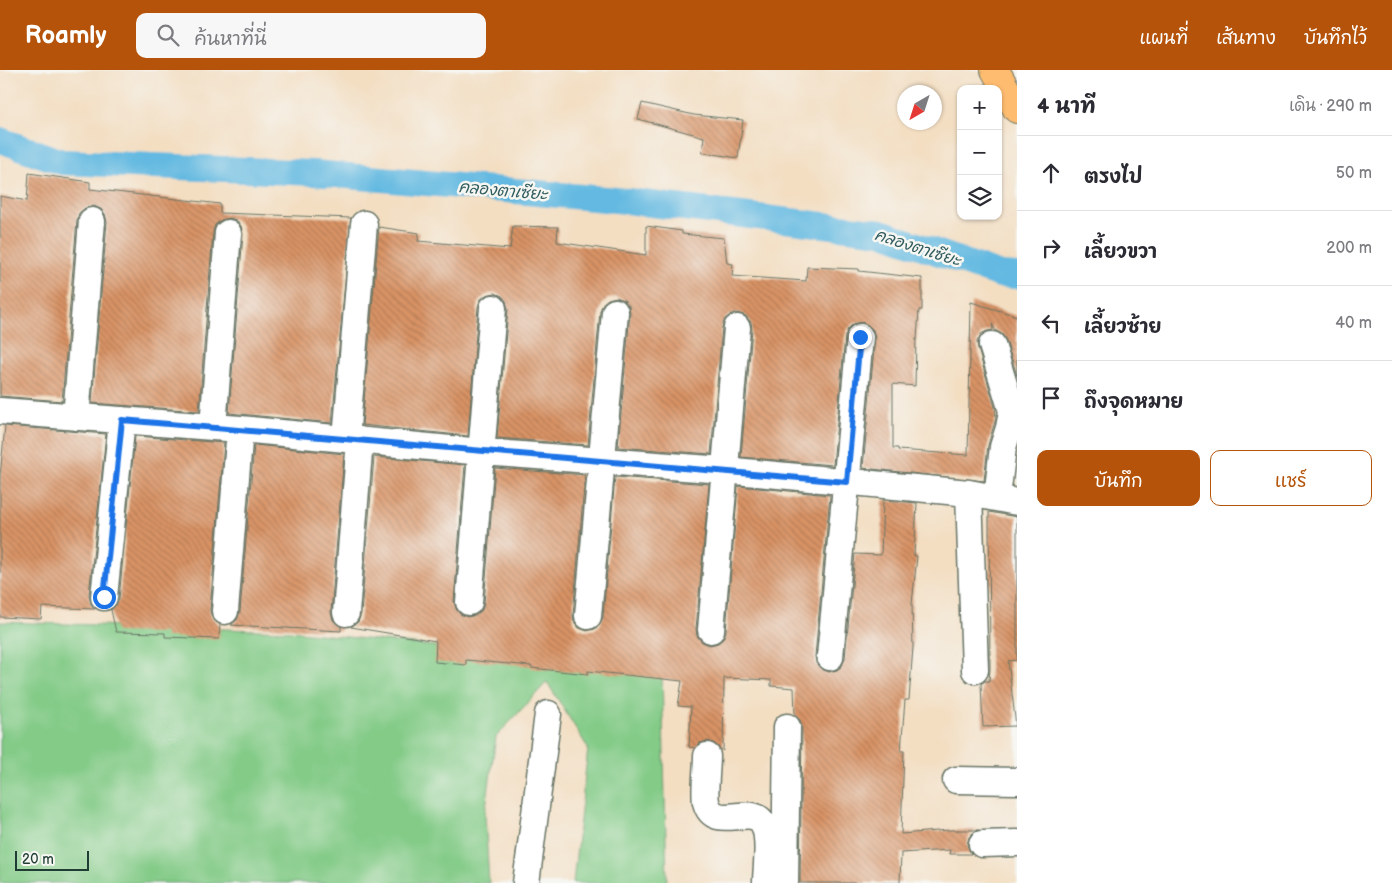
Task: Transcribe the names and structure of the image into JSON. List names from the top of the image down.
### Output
{
  "water": ["คลองตาเซียะ"],
  "scale_bar": "20 m",
  "north": "bottom left",
  "page": {
    "header": "Roamly",
    "search": "ค้นหาที่นี่",
    "nav": ["แผนที่", "เส้นทาง", "บันทึกไว้"],
    "heading": ["4 นาที", "เดิน · 290 m"],
    "map_buttons": ["+", "−"],
    "list": [
      ["ตรงไป", "50 m"],
      ["เลี้ยวขวา", "200 m"],
      ["เลี้ยวซ้าย", "40 m"],
      "ถึงจุดหมาย"
    ],
    "buttons": ["บันทึก", "แชร์"],
    "scale": "20 m"
  }
}
